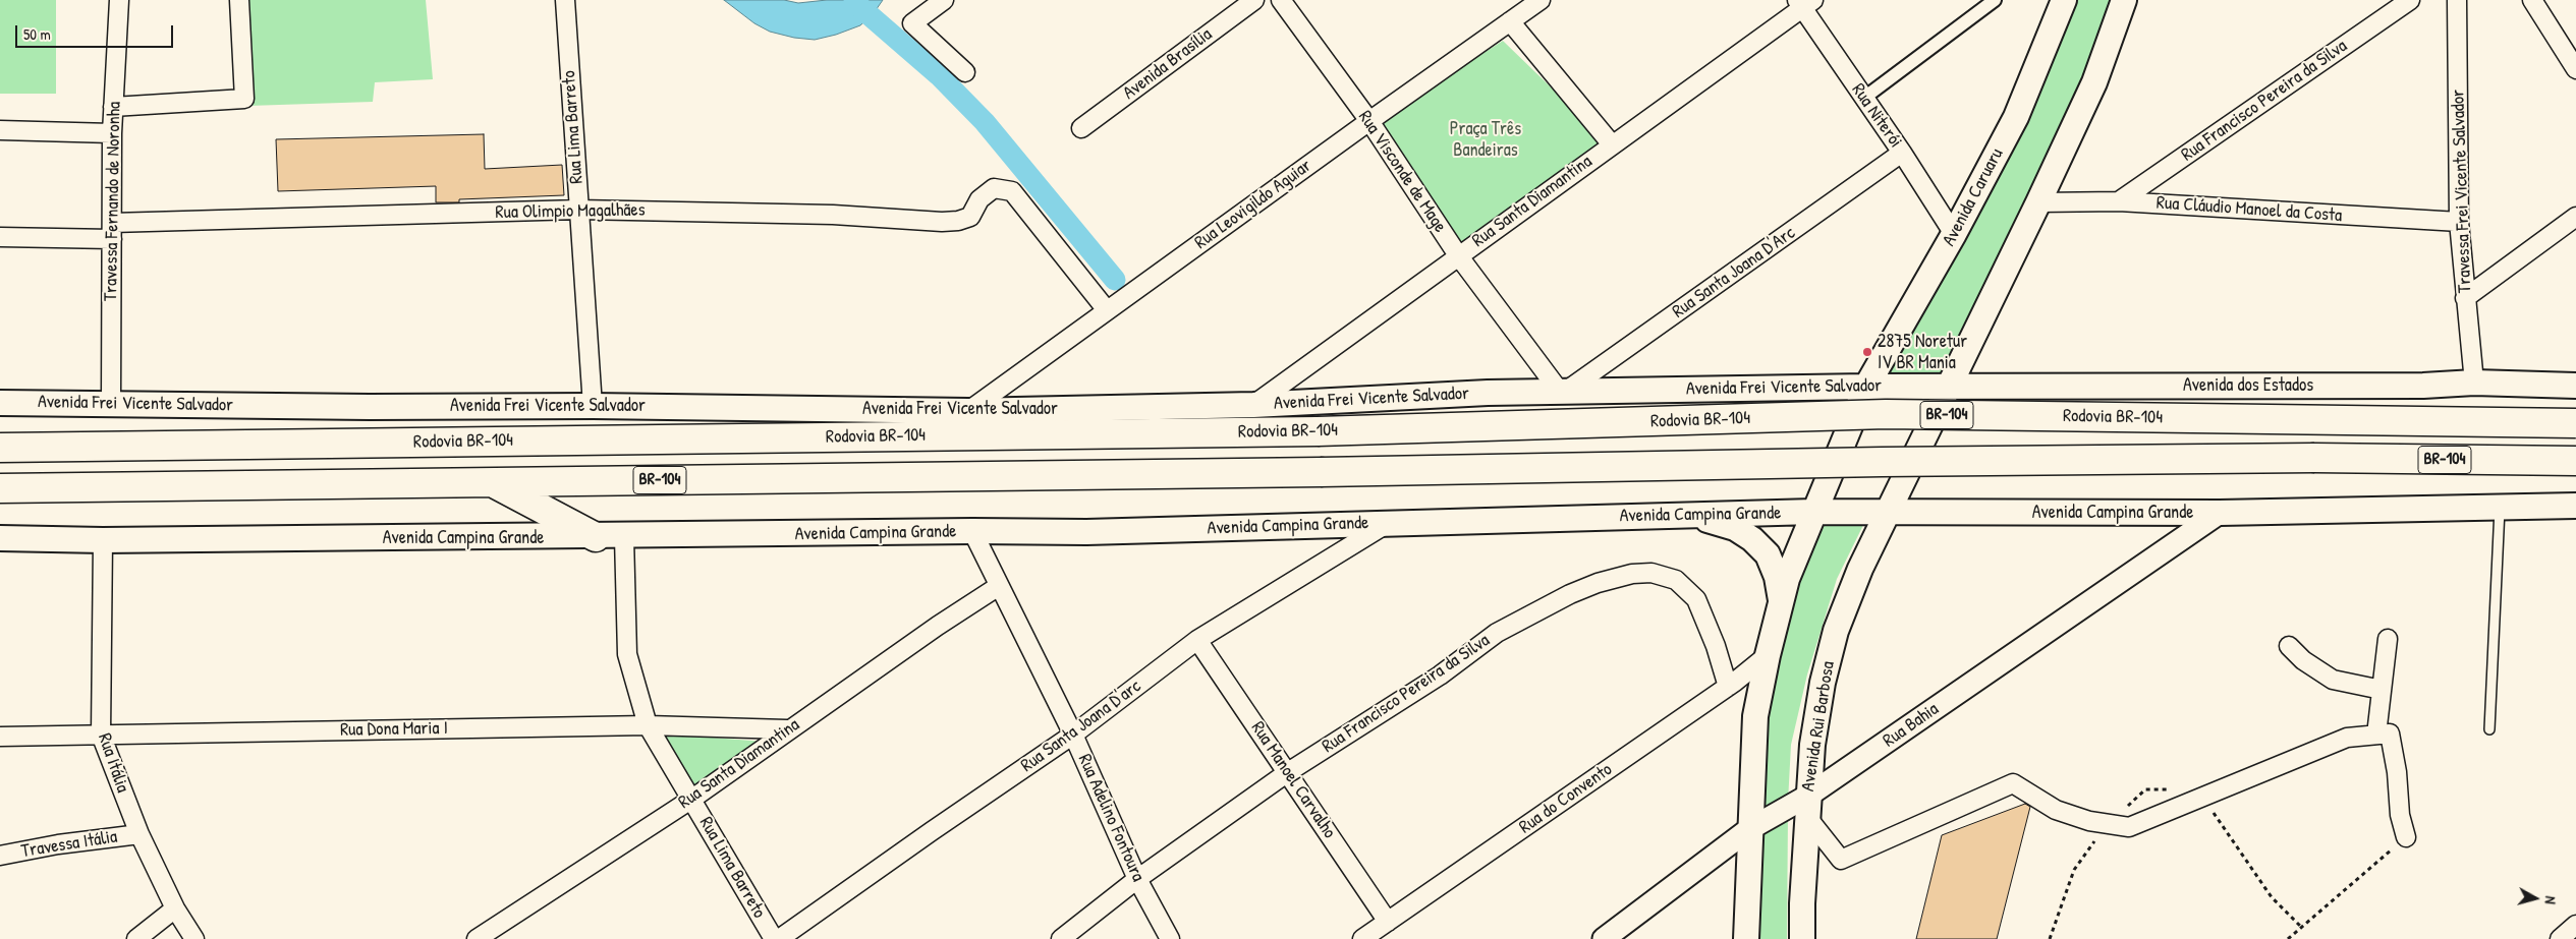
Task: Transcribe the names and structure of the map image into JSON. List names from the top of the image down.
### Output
{
  "streets": {
    "highway": ["BR-104", "Rodovia BR-104"],
    "main road": [
      "Avenida Caruaru",
      "Avenida dos Estados",
      "Avenida Frei Vicente Salvador",
      "Avenida Campina Grande",
      "Avenida Rui Barbosa"
    ],
    "street": [
      "Avenida Brasília",
      "Rua Francisco Pereira da Silva",
      "Rua Niterói",
      "Rua Lima Barreto",
      "Rua Visconde de Mage",
      "Travessa Frei Vicente Salvador",
      "Travessa Fernando de Noronha",
      "Rua Santa Diamantina",
      "Rua Leovigildo Aguiar",
      "Rua Cláudio Manoel da Costa",
      "Rua Olimpio Magalhães",
      "Rua Santa Joana D'Arc",
      "Rua Bahia",
      "Rua Santa Joana D'arc",
      "Rua Dona Maria I",
      "Rua Itália",
      "Rua Manoel Carvalho",
      "Rua do Convento",
      "Rua Adelino Fontoura",
      "Travessa Itália"
    ]
  },
  "crossings": [
    ["Rua Francisco Pereira da Silva", "Rua Cláudio Manoel da Costa"],
    ["Rua Francisco Pereira da Silva", "Rua Manoel Carvalho"],
    ["Rua Francisco Pereira da Silva", "Rua do Convento"],
    ["Rua Francisco Pereira da Silva", "Rua Adelino Fontoura"],
    ["Rua Niterói", "Avenida Caruaru"],
    ["Rua Niterói", "Rua Santa Diamantina"],
    ["Rua Niterói", "Rua Santa Joana D'Arc"],
    ["Rua Lima Barreto", "Rua Santa Diamantina"],
    ["Rua Lima Barreto", "Rua Olimpio Magalhães"],
    ["Rua Lima Barreto", "Avenida Frei Vicente Salvador"],
    ["Rua Lima Barreto", "Avenida Campina Grande"],
    ["Rua Lima Barreto", "Rua Dona Maria I"],
    ["Rua Visconde de Mage", "Rua Santa Diamantina"],
    ["Rua Visconde de Mage", "Rua Leovigildo Aguiar"],
    ["Rua Visconde de Mage", "Rua Santa Joana D'Arc"],
    ["Rua Visconde de Mage", "Avenida Frei Vicente Salvador"],
    ["Travessa Frei Vicente Salvador", "Rua Cláudio Manoel da Costa"],
    ["Travessa Frei Vicente Salvador", "Avenida dos Estados"],
    ["Avenida Caruaru", "Avenida Frei Vicente Salvador"],
    ["Travessa Fernando de Noronha", "Rua Olimpio Magalhães"],
    ["Travessa Fernando de Noronha", "Avenida Frei Vicente Salvador"],
    ["Rua Santa Diamantina", "Avenida Frei Vicente Salvador"],
    ["Rua Santa Diamantina", "Rua Dona Maria I"],
    ["Rua Santa Diamantina", "Rua Adelino Fontoura"],
    ["Rua Leovigildo Aguiar", "Rua Olimpio Magalhães"],
    ["Rua Leovigildo Aguiar", "Avenida Frei Vicente Salvador"],
    ["Rua Santa Joana D'Arc", "Avenida Frei Vicente Salvador"],
    ["Avenida dos Estados", "Avenida Frei Vicente Salvador"],
    ["Avenida dos Estados", "Avenida Rui Barbosa"],
    ["Avenida Campina Grande", "Rua Bahia"],
    ["Avenida Campina Grande", "Rua Santa Joana D'arc"],
    ["Avenida Campina Grande", "Avenida Rui Barbosa"],
    ["Avenida Campina Grande", "Rua Itália"],
    ["Avenida Campina Grande", "Rua Adelino Fontoura"],
    ["Rua Bahia", "Avenida Rui Barbosa"],
    ["Rua Santa Joana D'arc", "Rua Manoel Carvalho"],
    ["Rua Santa Joana D'arc", "Rua Adelino Fontoura"],
    ["Rua Dona Maria I", "Rua Itália"],
    ["Rua Itália", "Travessa Itália"],
    ["Rua Manoel Carvalho", "Rua do Convento"]
  ],
  "parks": ["Praça Três Bandeiras"],
  "places": ["2875 Noretur IV BR Mania"],
  "scale_bar": "50 m",
  "north": "right"
}
